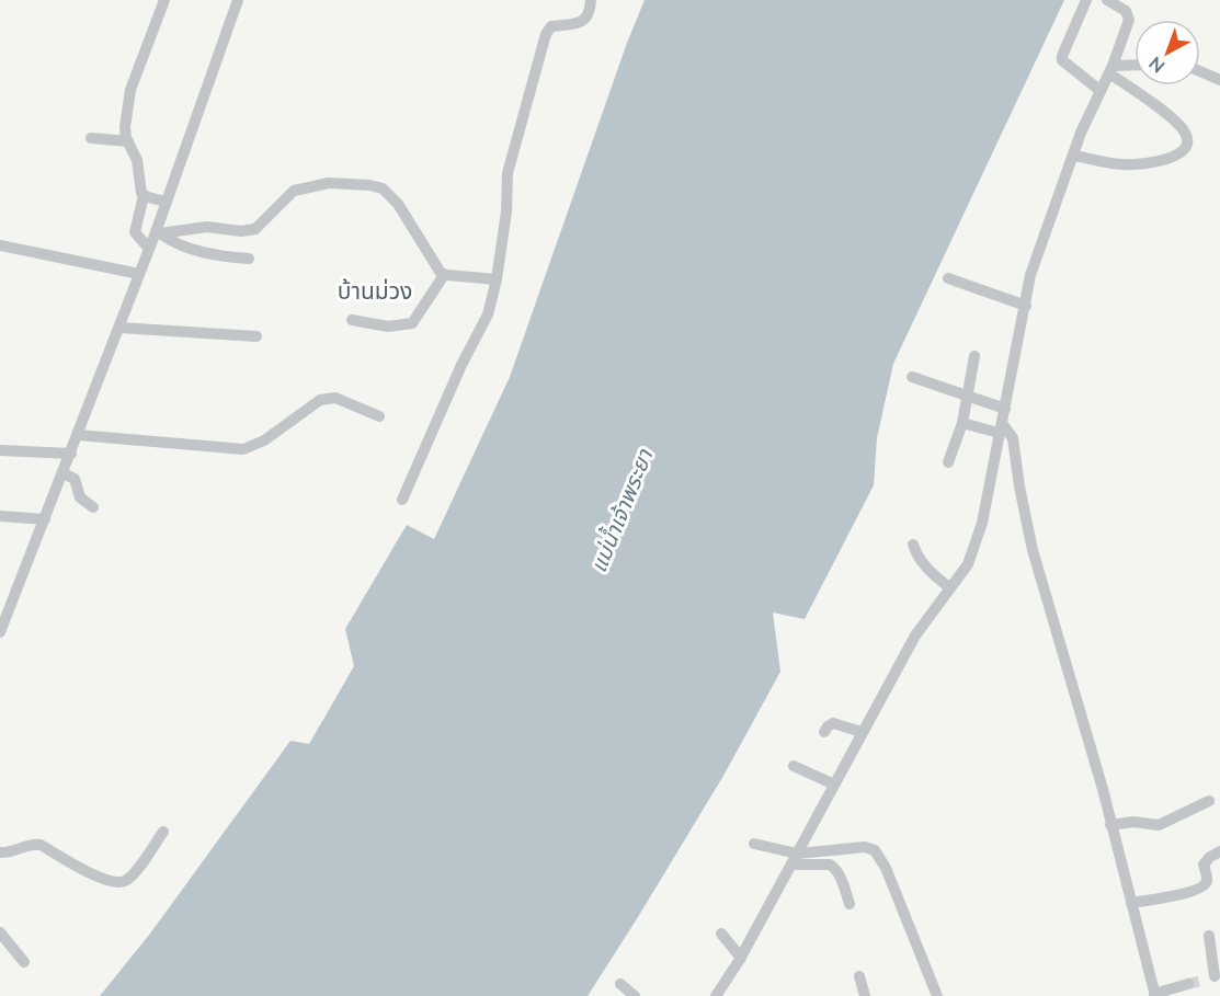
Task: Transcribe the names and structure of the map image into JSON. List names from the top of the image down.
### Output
{
  "districts": ["บ้านม่วง"],
  "water": ["แม่น้ำเจ้าพระยา"],
  "north": "bottom left"
}
